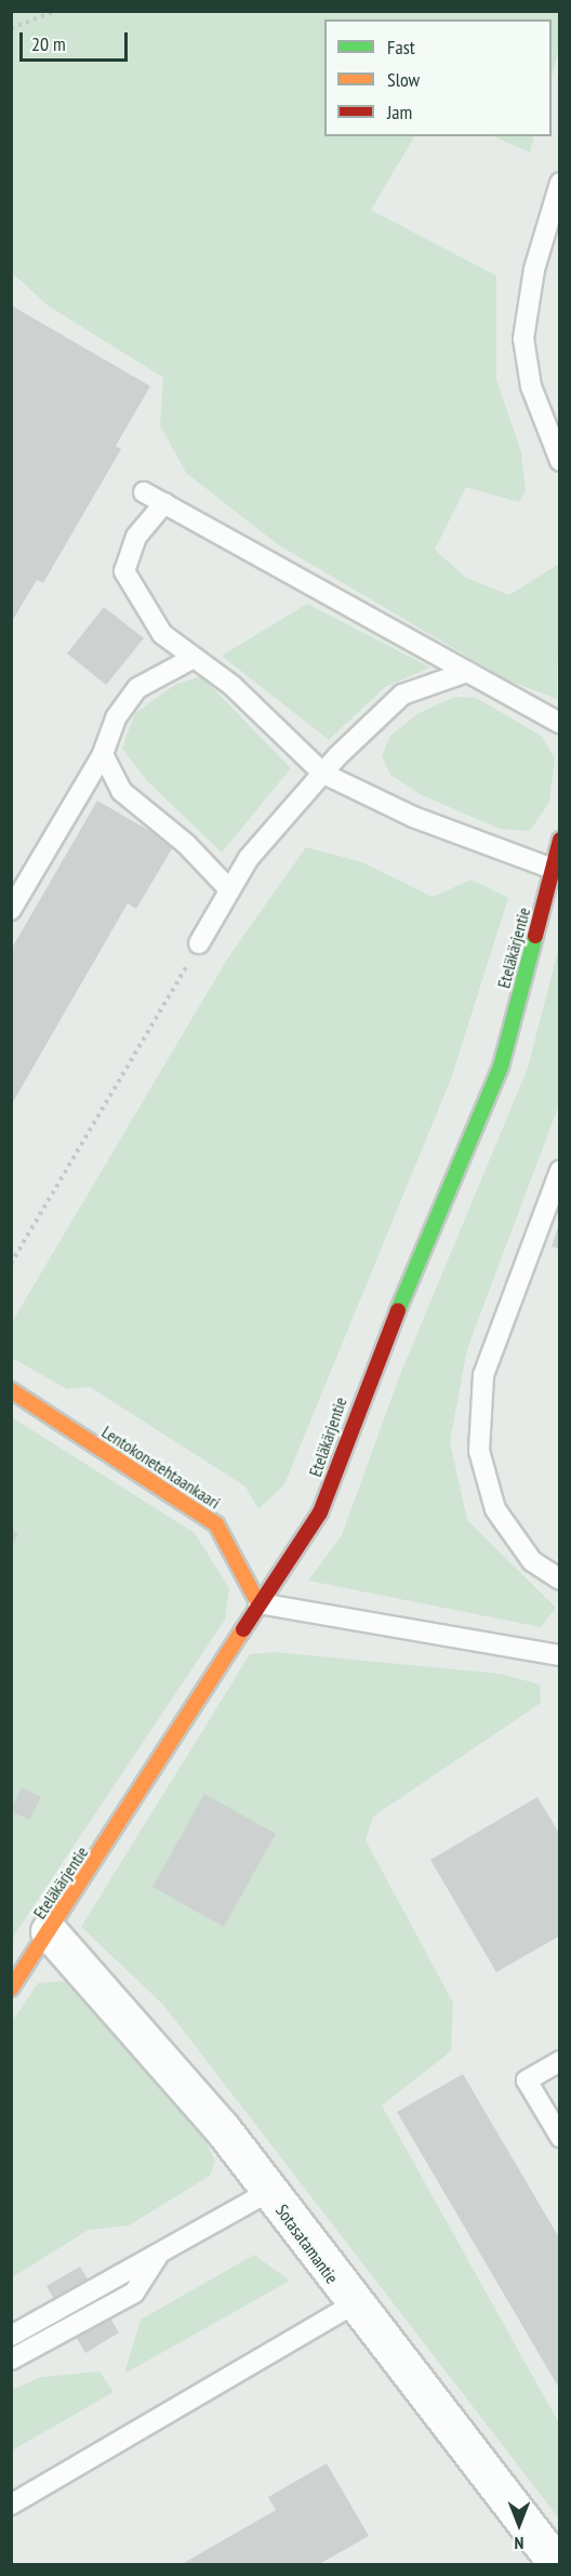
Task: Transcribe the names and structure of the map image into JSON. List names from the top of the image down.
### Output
{
  "streets": {
    "street": ["Eteläkärjentie", "Lentokonetehtaankaari", "Sotasatamantie"]
  },
  "crossings": [
    ["Eteläkärjentie", "Lentokonetehtaankaari"],
    ["Eteläkärjentie", "Sotasatamantie"]
  ],
  "legend": ["Fast", "Slow", "Jam"],
  "scale_bar": "20 m",
  "north": "bottom"
}
